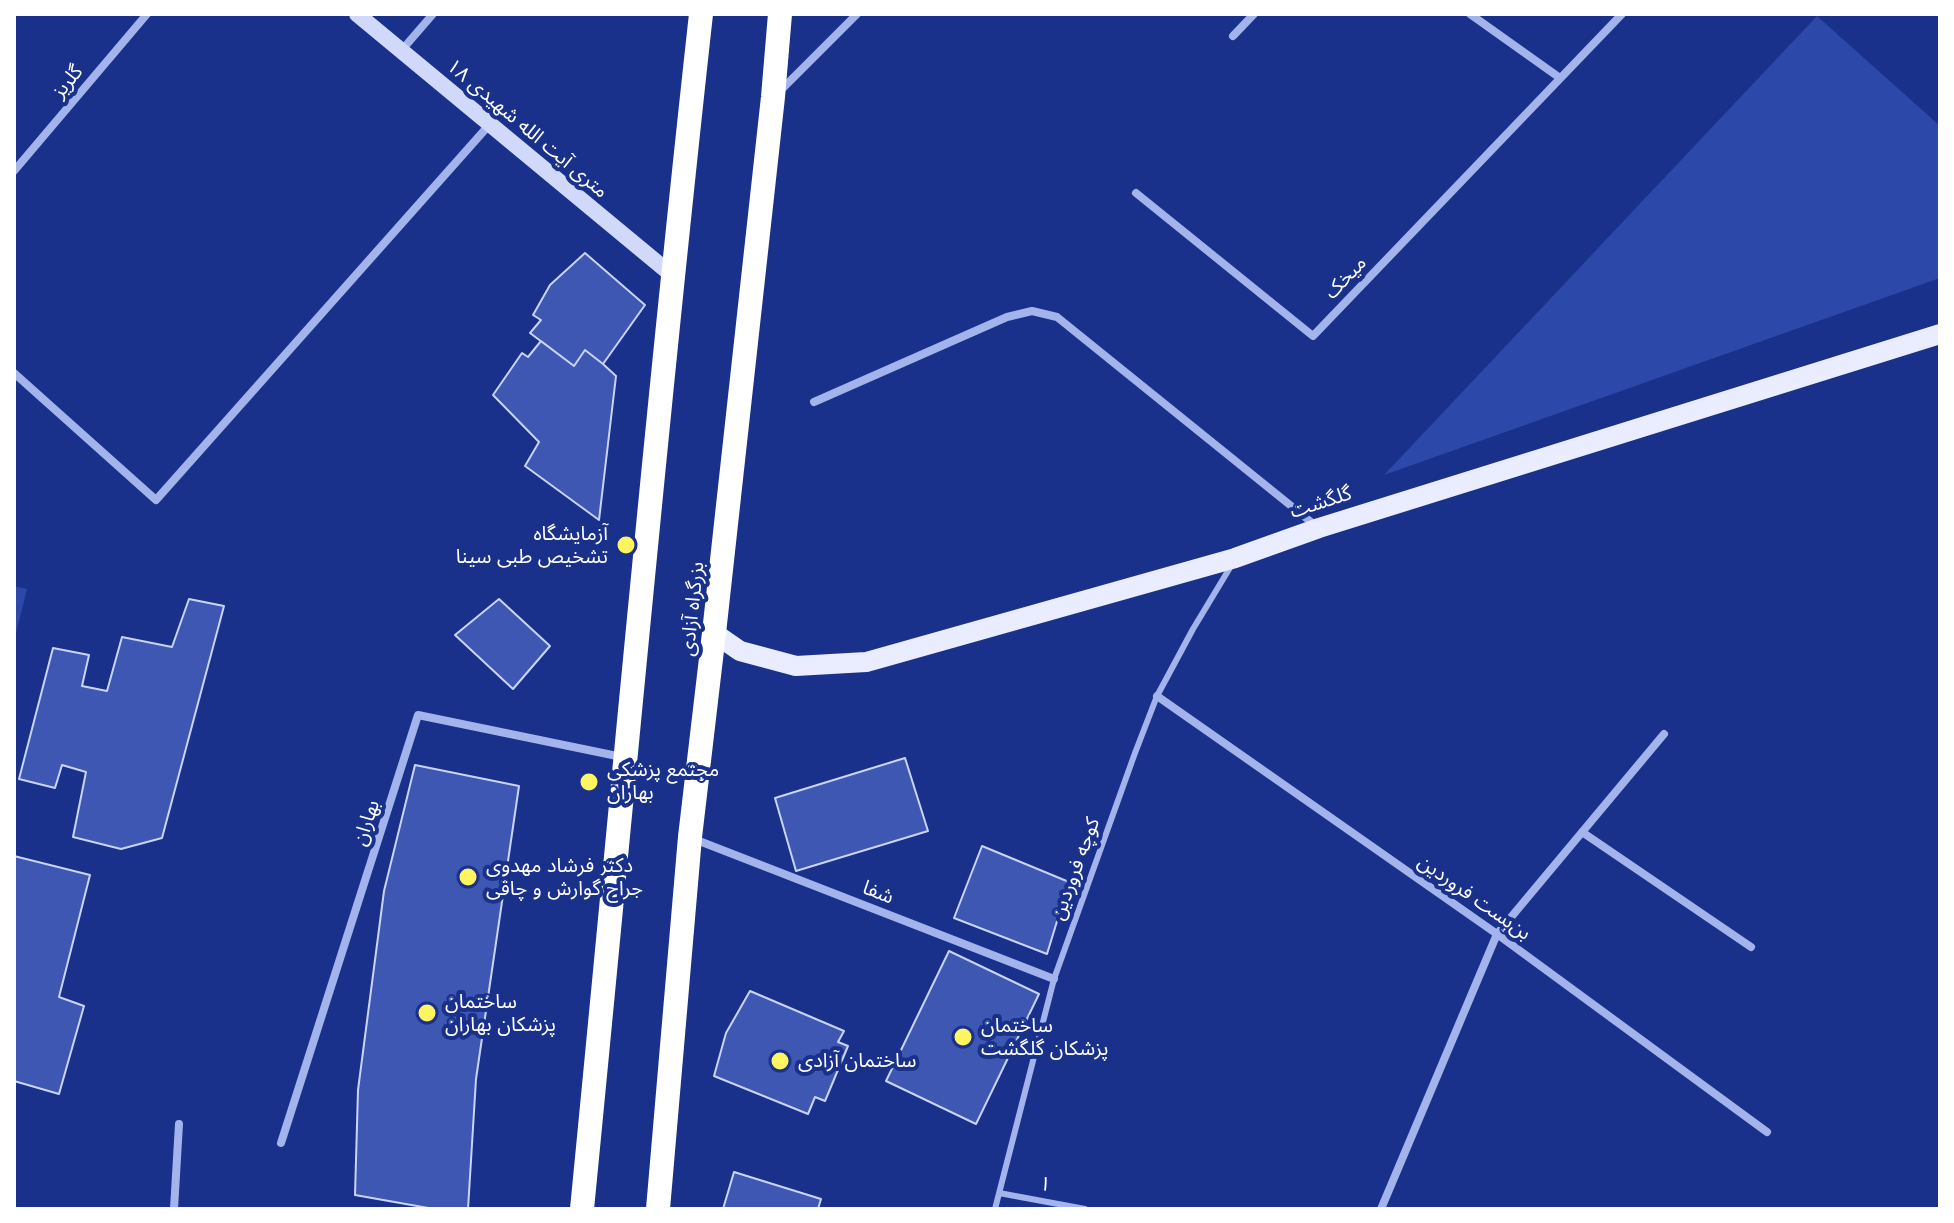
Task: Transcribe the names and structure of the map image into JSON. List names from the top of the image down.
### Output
{
  "streets": {
    "highway": ["بزرگراه آزادی"],
    "main road": ["گلگشت"],
    "street": [
      "گلریز",
      "۱۸ متری آیت الله شهیدی",
      "میخک",
      "بهاران",
      "شفا",
      "بن‌بست فروردین"
    ],
    "lane": ["کوچه فروردین", "۱"]
  },
  "crossings": [
    ["گلگشت", "بزرگراه آزادی"],
    ["گلگشت", "کوچه فروردین"],
    ["بزرگراه آزادی", "شفا"],
    ["کوچه فروردین", "شفا"],
    ["کوچه فروردین", "بن‌بست فروردین"],
    ["کوچه فروردین", "۱"]
  ],
  "places": [
    "آزمایشگاه تشخیص طبی سینا",
    "مجتمع پزشکی بهاران",
    "دکتر فرشاد مهدوی جراح گوارش و چاقی",
    "ساختمان پزشکان بهاران",
    "ساختمان پزشکان گلگشت",
    "ساختمان آزادی"
  ]
}
